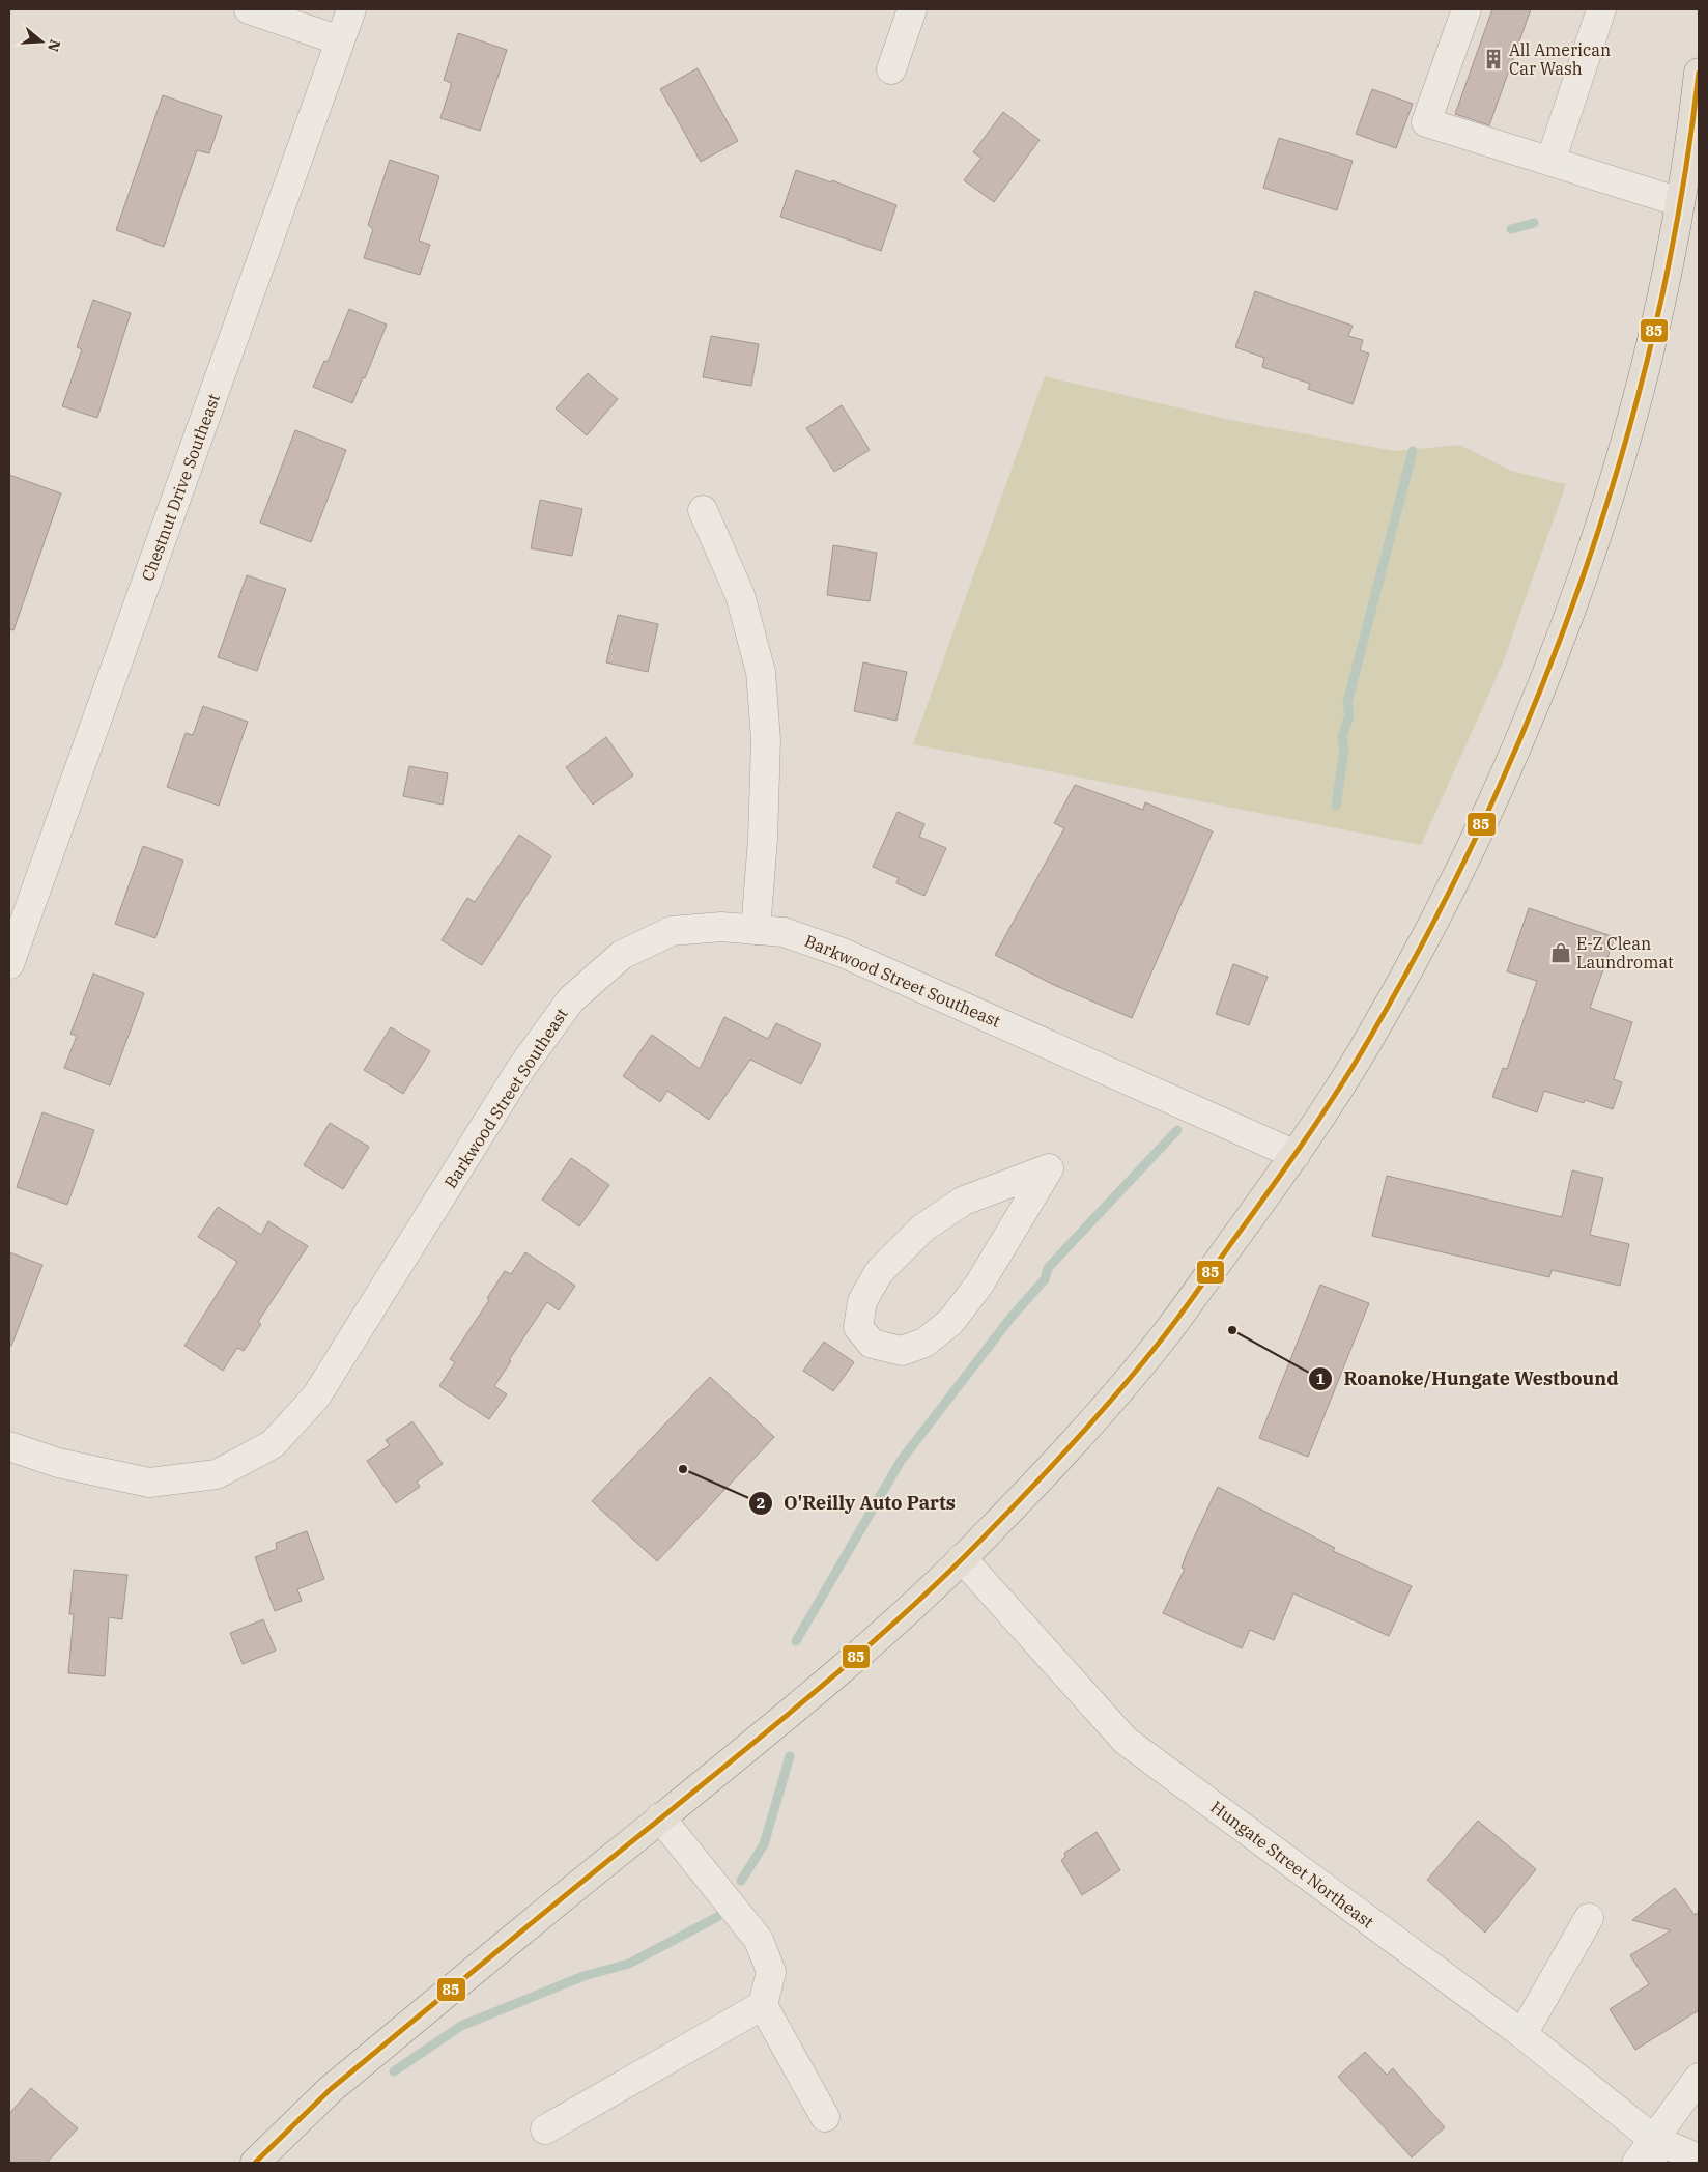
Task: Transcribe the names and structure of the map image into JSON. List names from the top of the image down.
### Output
{
  "streets": {
    "street": ["Chestnut Drive Southeast", "Barkwood Street Southeast", "Hungate Street Northeast"]
  },
  "places": {
    "building": ["All American Car Wash"],
    "shop": ["E-Z Clean Laundromat"],
    "other": ["Roanoke/Hungate Westbound", "O'Reilly Auto Parts"]
  },
  "lines": ["transit line 85"],
  "north": "right"
}
